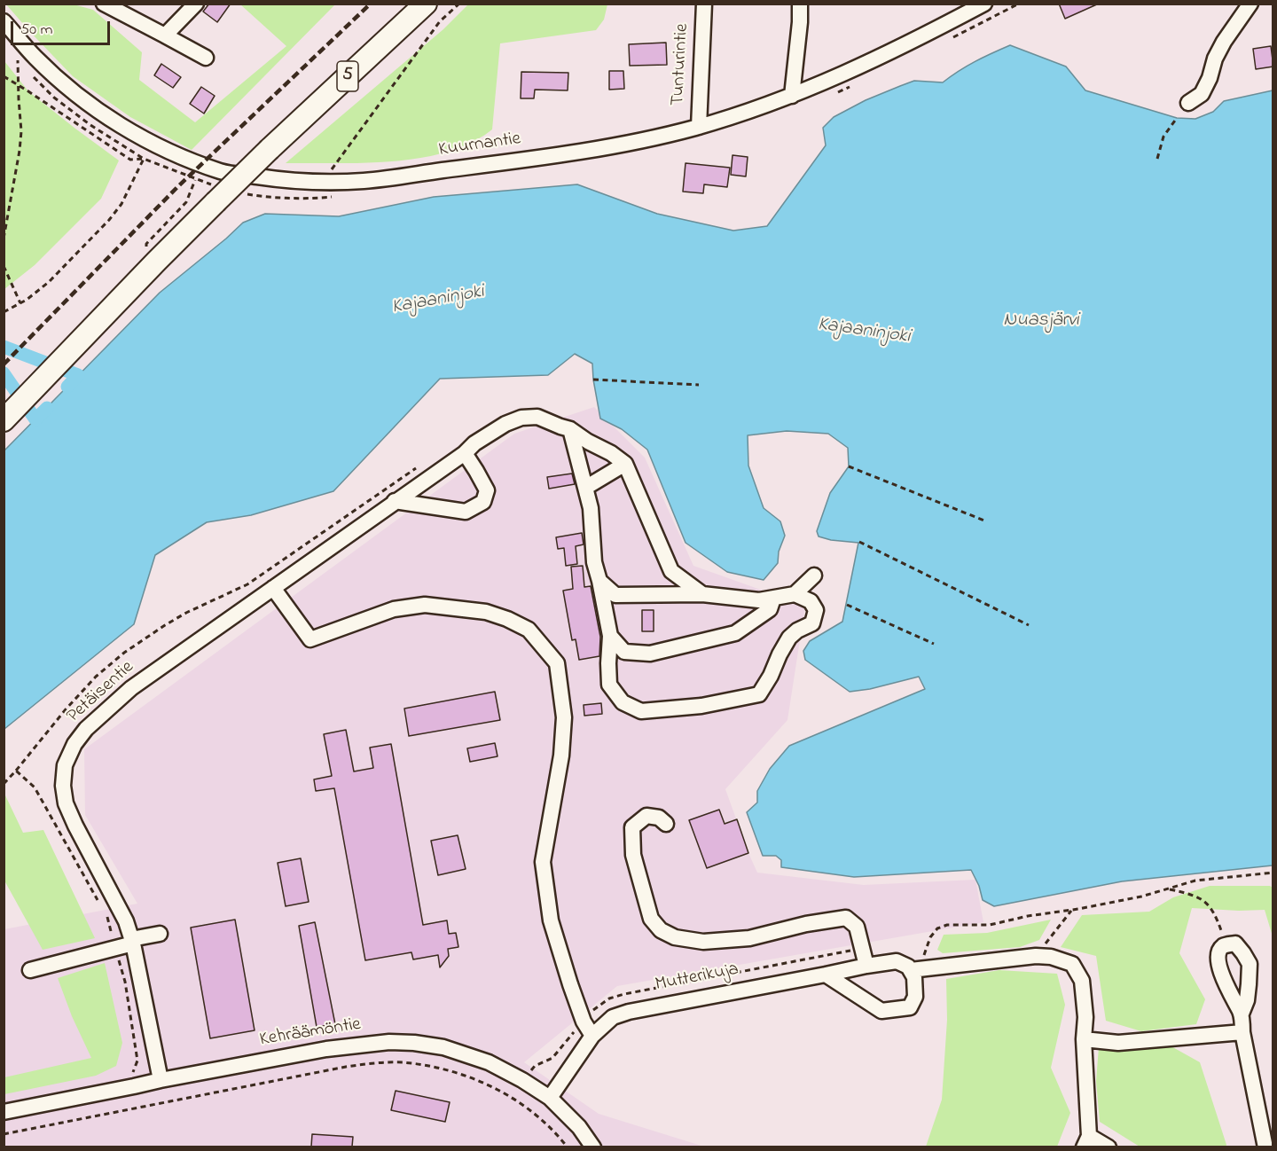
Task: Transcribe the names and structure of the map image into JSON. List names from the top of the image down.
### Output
{
  "streets": {
    "highway": ["5"],
    "street": [
      "Tunturintie",
      "Kuurnantie",
      "Petäisentie",
      "Mutterikuja",
      "Kehräämöntie"
    ]
  },
  "crossings": [
    ["Tunturintie", "Kuurnantie"],
    ["Petäisentie", "Kehräämöntie"],
    ["Mutterikuja", "Kehräämöntie"]
  ],
  "water": ["Kajaaninjoki", "Nuasjärvi"],
  "scale_bar": "50 m"
}
